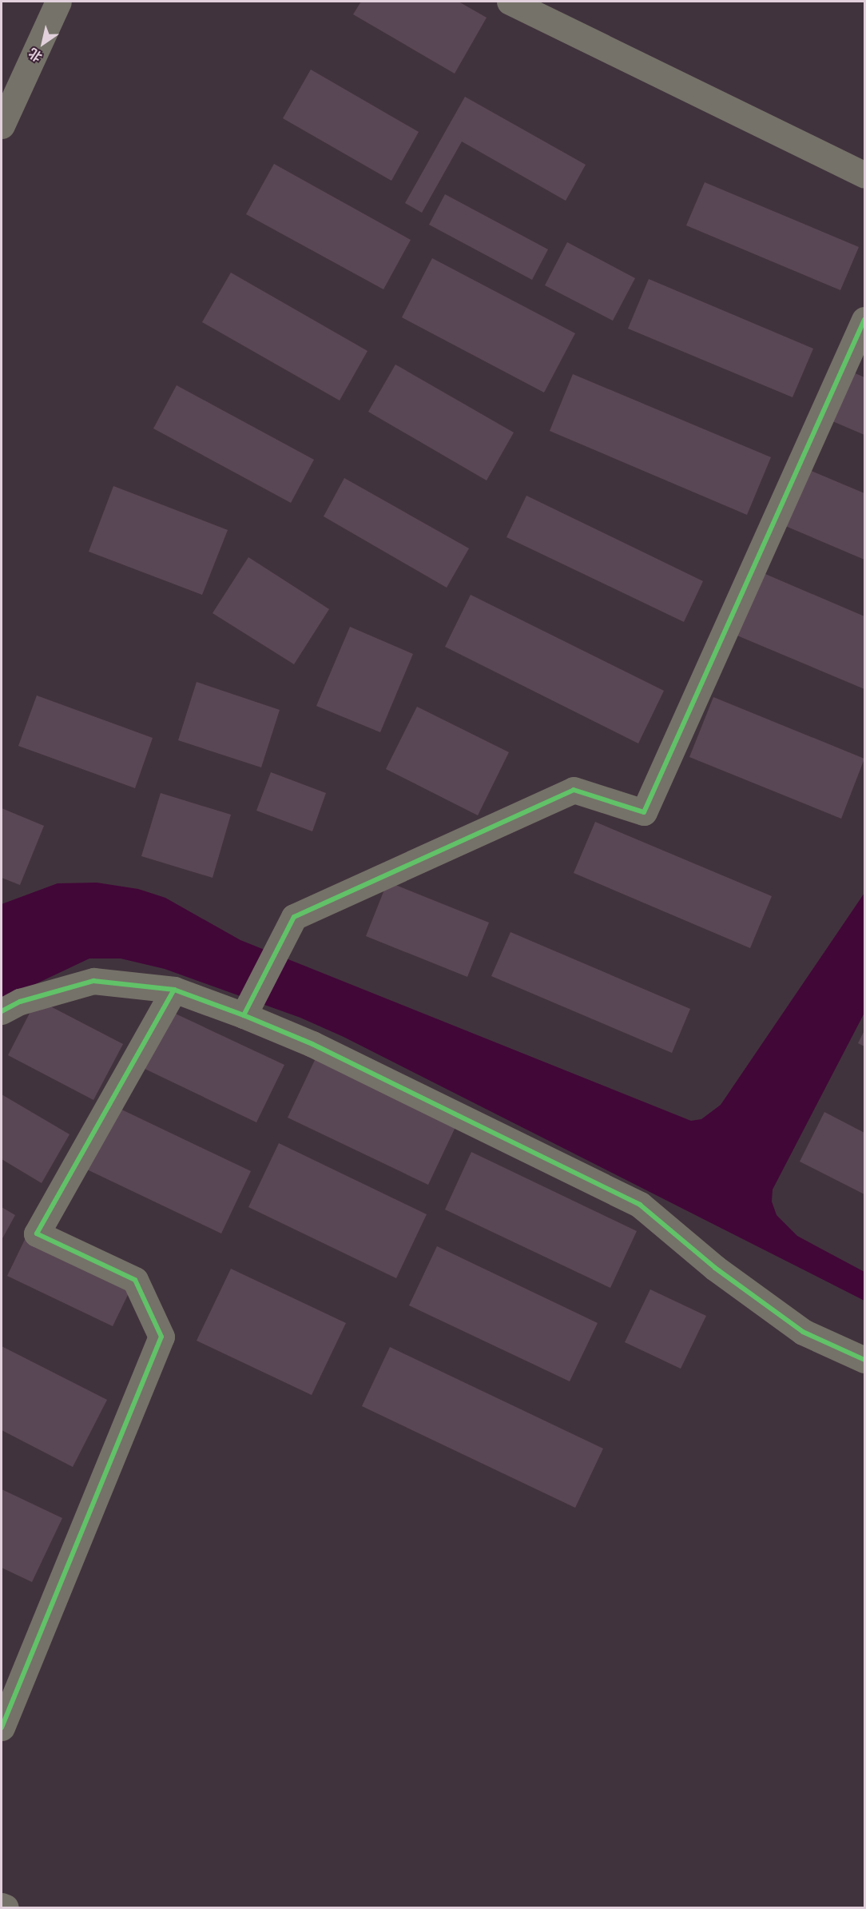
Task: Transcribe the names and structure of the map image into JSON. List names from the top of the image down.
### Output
{
  "north": "bottom left"
}
